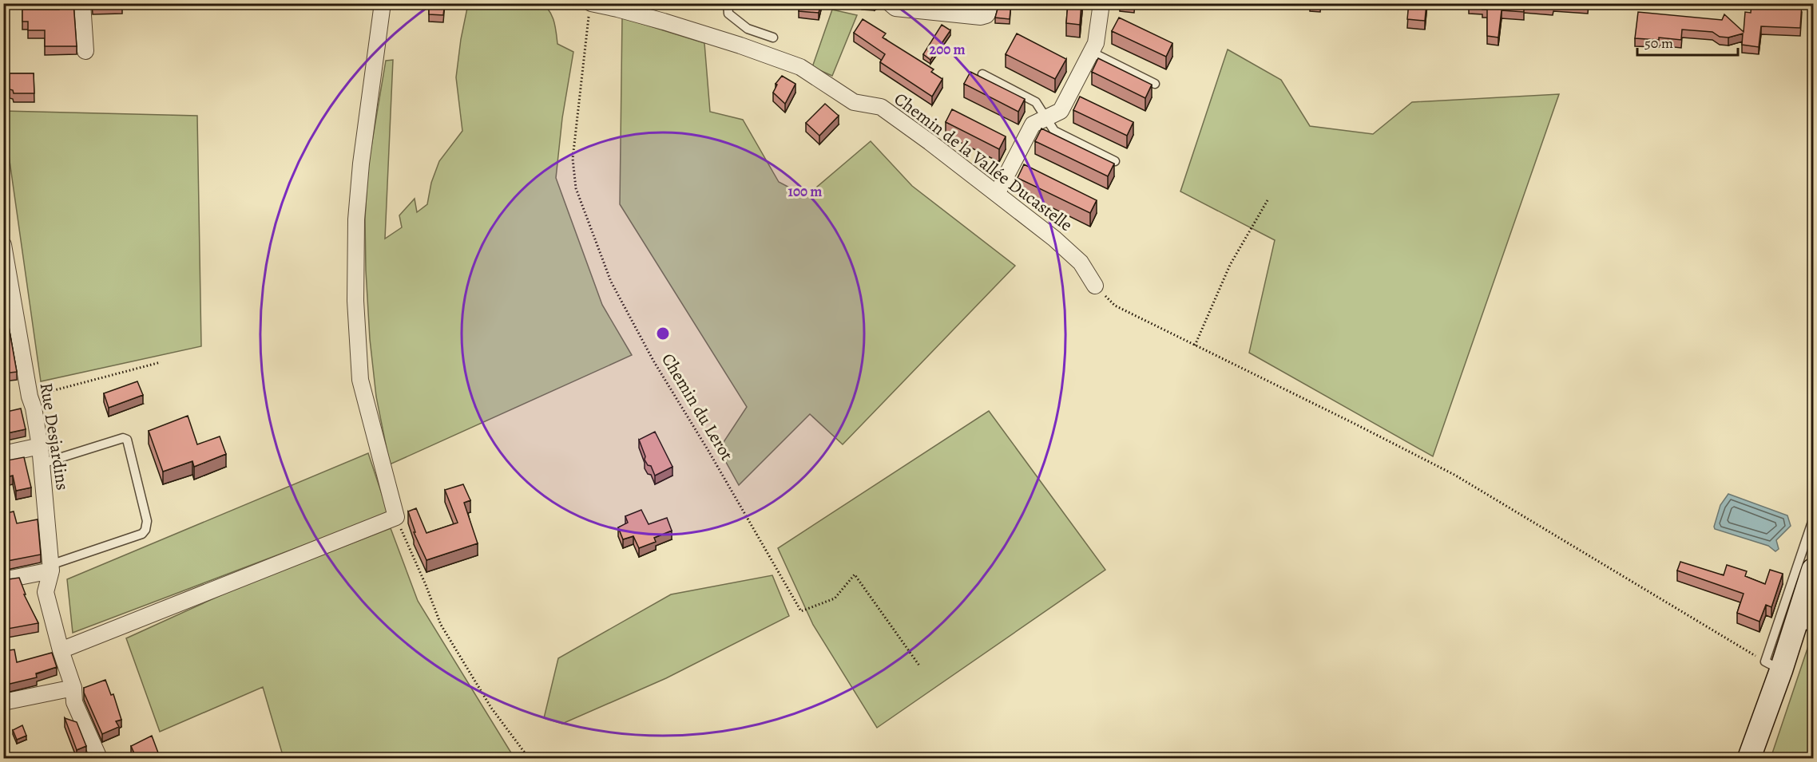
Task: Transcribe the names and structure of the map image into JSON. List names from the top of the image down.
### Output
{
  "streets": {
    "street": ["Chemin de la Vallée Ducastelle", "Rue Desjardins"],
    "path": ["Chemin du Lerot"]
  },
  "crossings": [
    ["Chemin de la Vallée Ducastelle", "Chemin du Lerot"]
  ],
  "scale_bar": "50 m",
  "rings": ["200 m", "100 m"]
}
